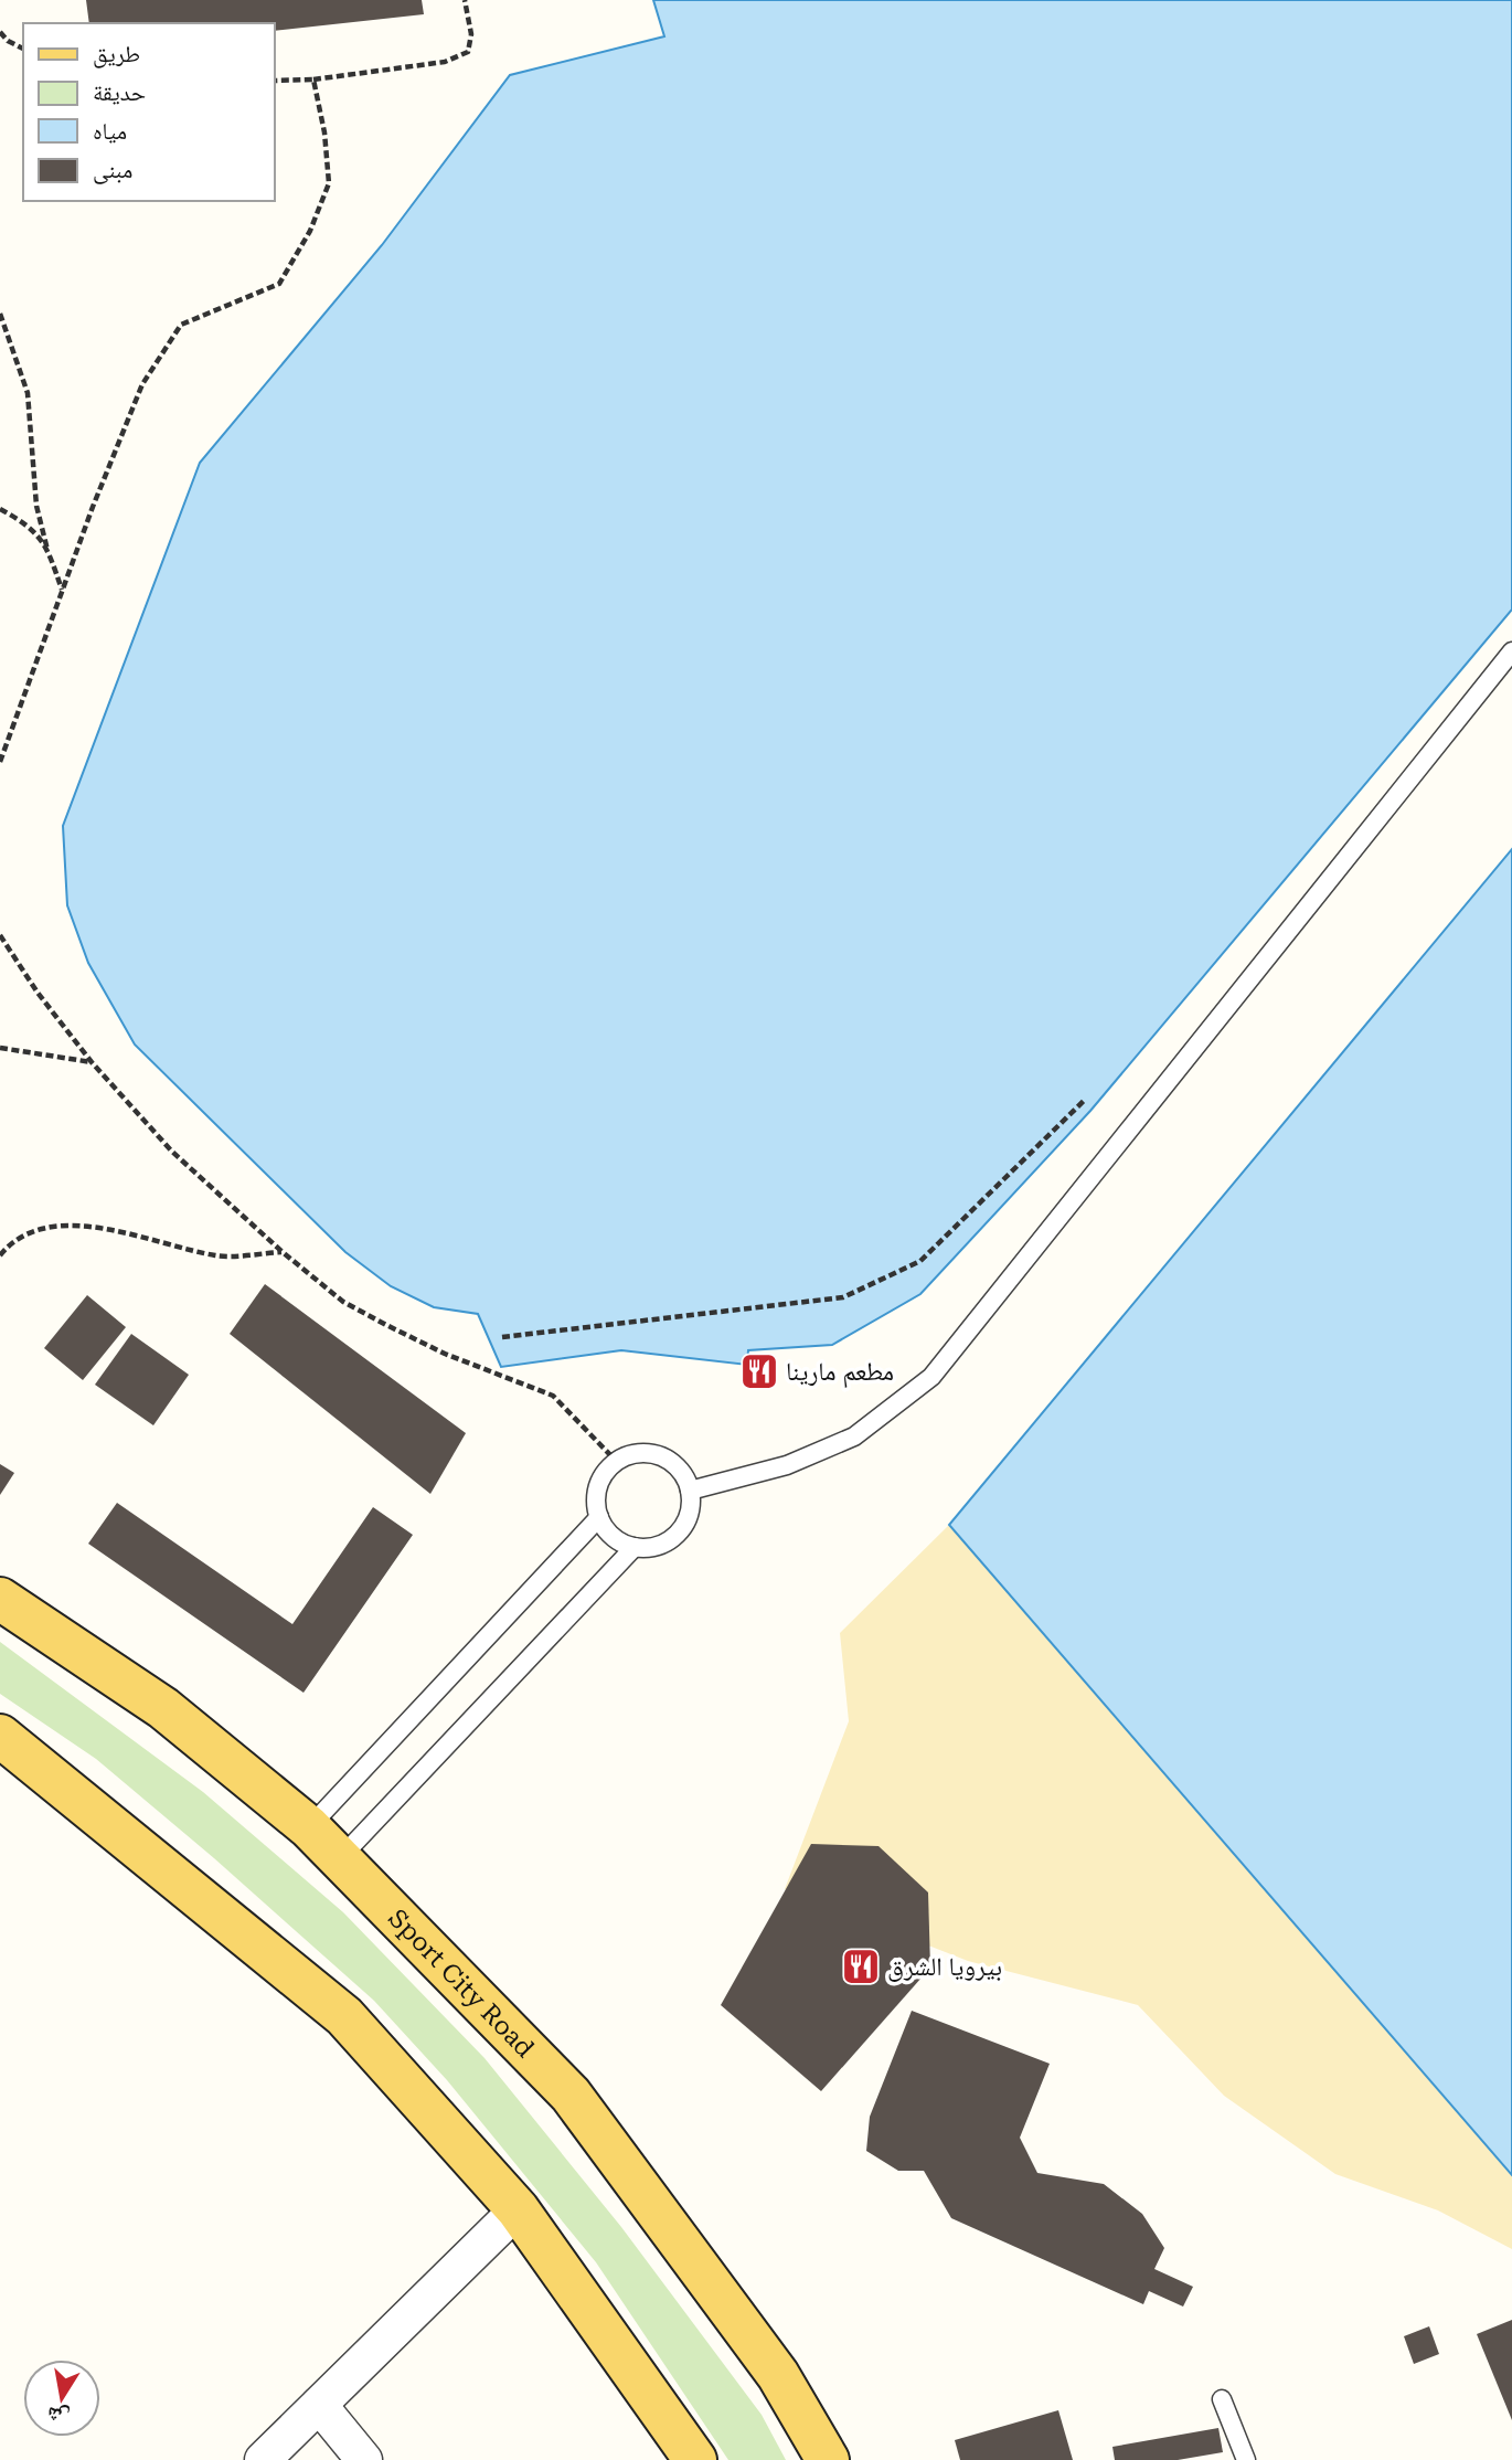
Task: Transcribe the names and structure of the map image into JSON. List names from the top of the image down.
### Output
{
  "streets": {
    "main road": ["Sport City Road"]
  },
  "places": {
    "restaurant": ["مطعم مارينا", "بيرويا الشرق"]
  },
  "legend": [
    "طريق",
    "حديقة",
    "مياه",
    "مبنى"
  ],
  "north": "bottom"
}
